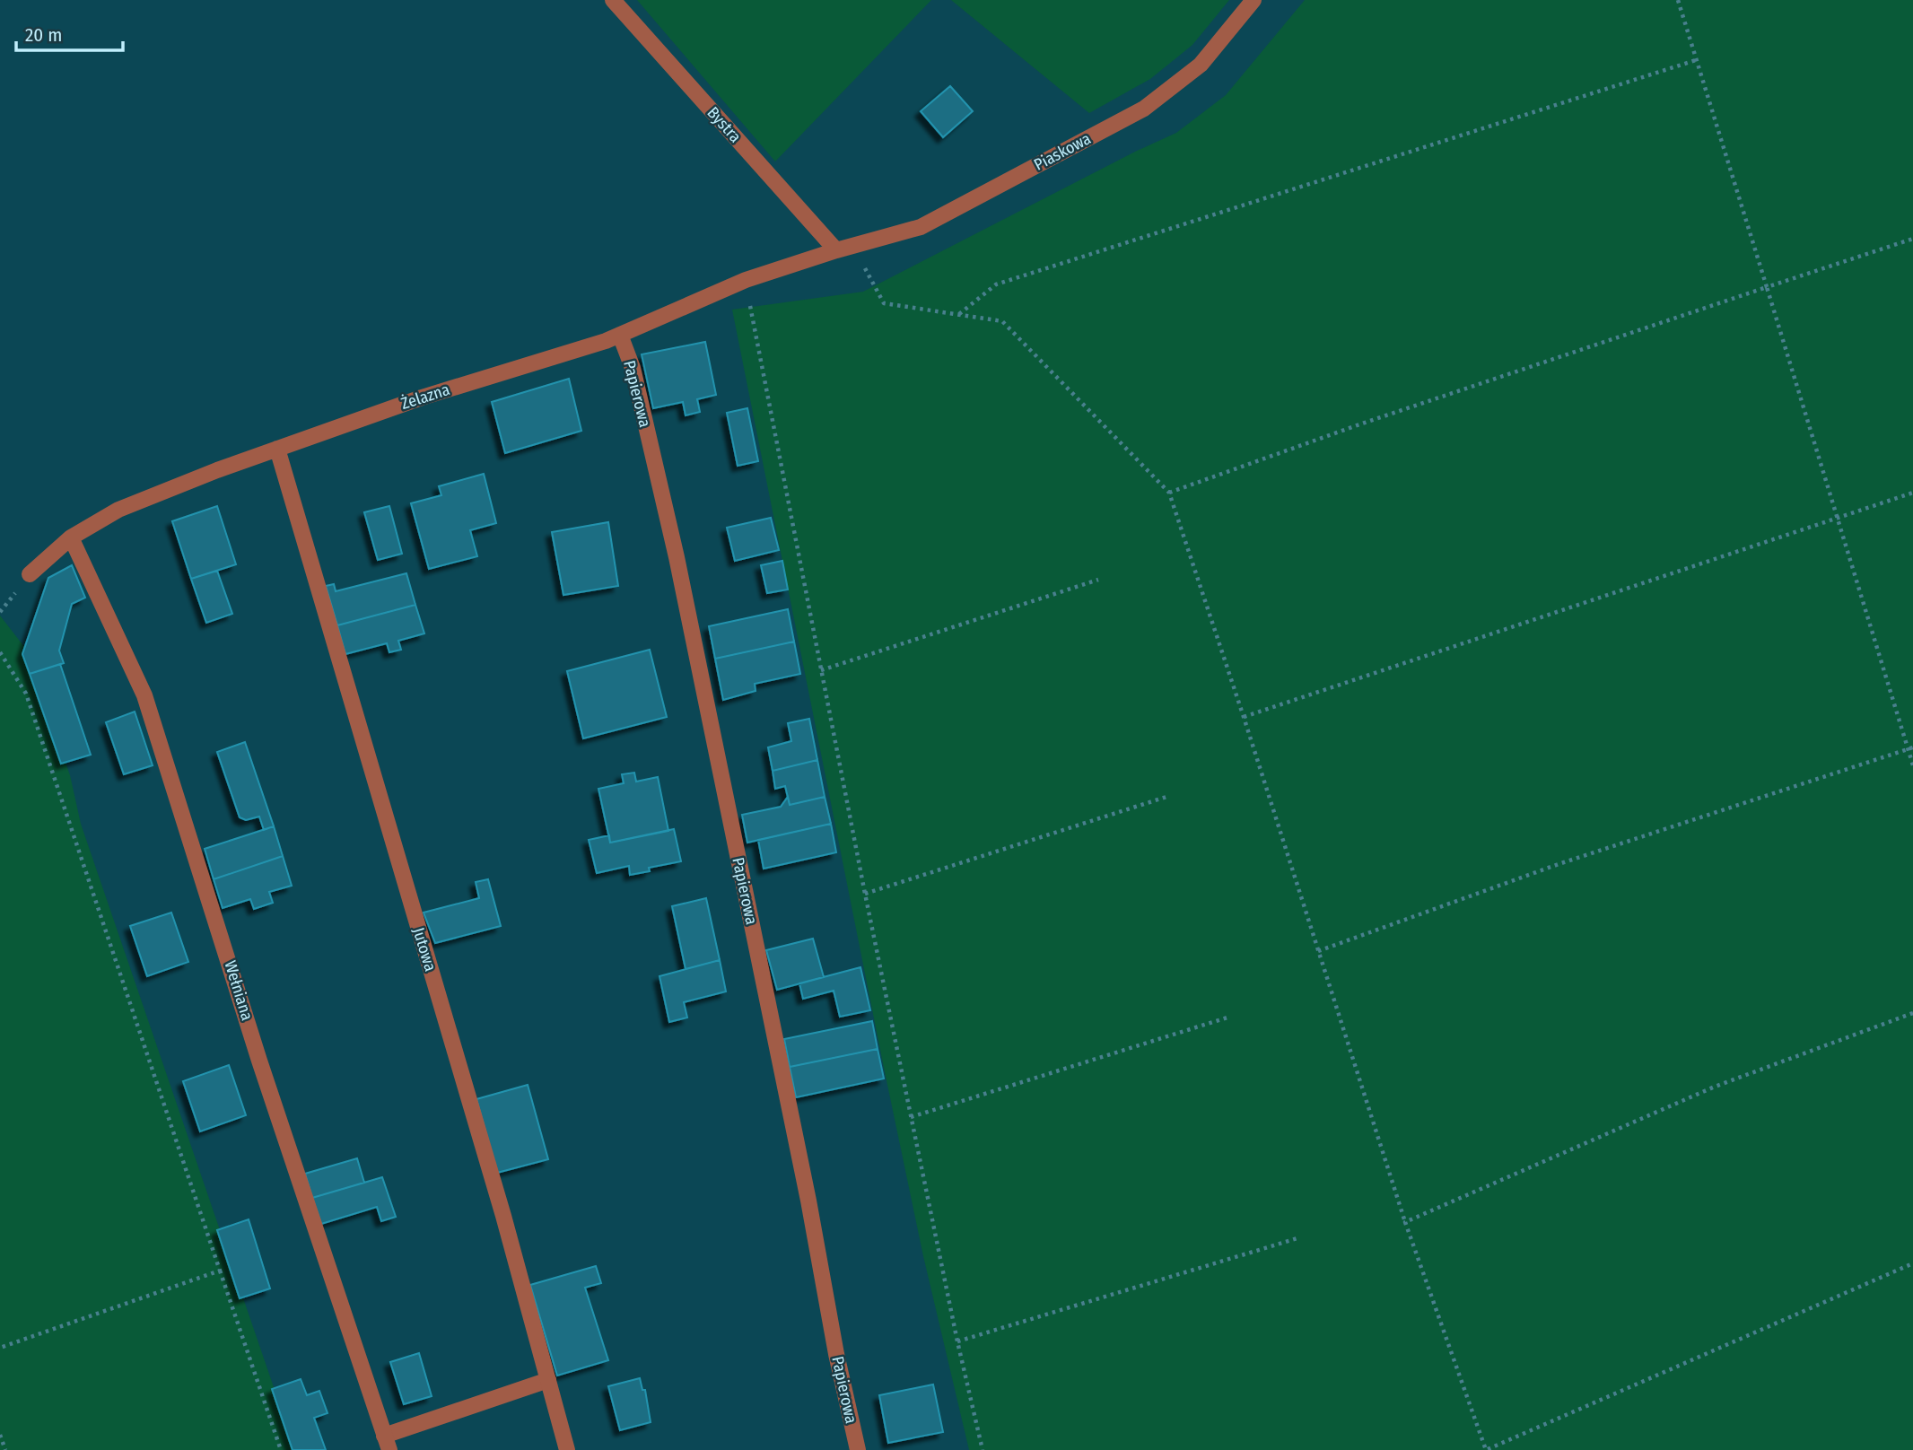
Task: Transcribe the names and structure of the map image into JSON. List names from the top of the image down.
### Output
{
  "streets": {
    "street": [
      "Bystra",
      "Piaskowa",
      "Papierowa",
      "Żelazna",
      "Jutowa",
      "Wełniana"
    ]
  },
  "crossings": [
    ["Bystra", "Piaskowa"],
    ["Bystra", "Żelazna"],
    ["Piaskowa", "Żelazna"],
    ["Papierowa", "Żelazna"],
    ["Żelazna", "Jutowa"],
    ["Żelazna", "Wełniana"]
  ],
  "scale_bar": "20 m"
}
